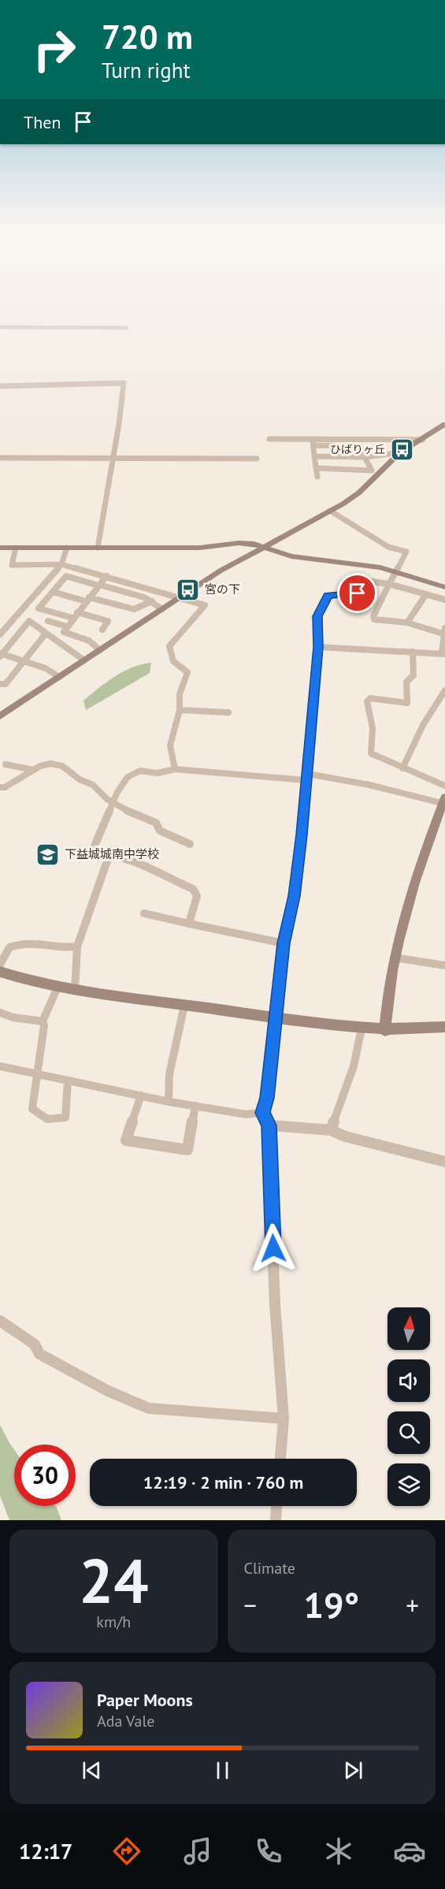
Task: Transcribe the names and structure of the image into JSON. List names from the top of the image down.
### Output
{
  "places": {
    "bus stop": ["ひばりヶ丘", "宮の下"],
    "school or university": ["下益城城南中学校"]
  },
  "north": "top",
  "page": {
    "turn": ["720 m", "Turn right"],
    "then": "Then",
    "limit": "30",
    "trip": "12:19 · 2 min · 760 m",
    "tile": [
      ["24", "km/h"],
      "Climate"
    ],
    "heat": ["−", "19°", "+"],
    "song": ["Paper Moons", "Ada Vale"],
    "tabs": "12:17"
  }
}
